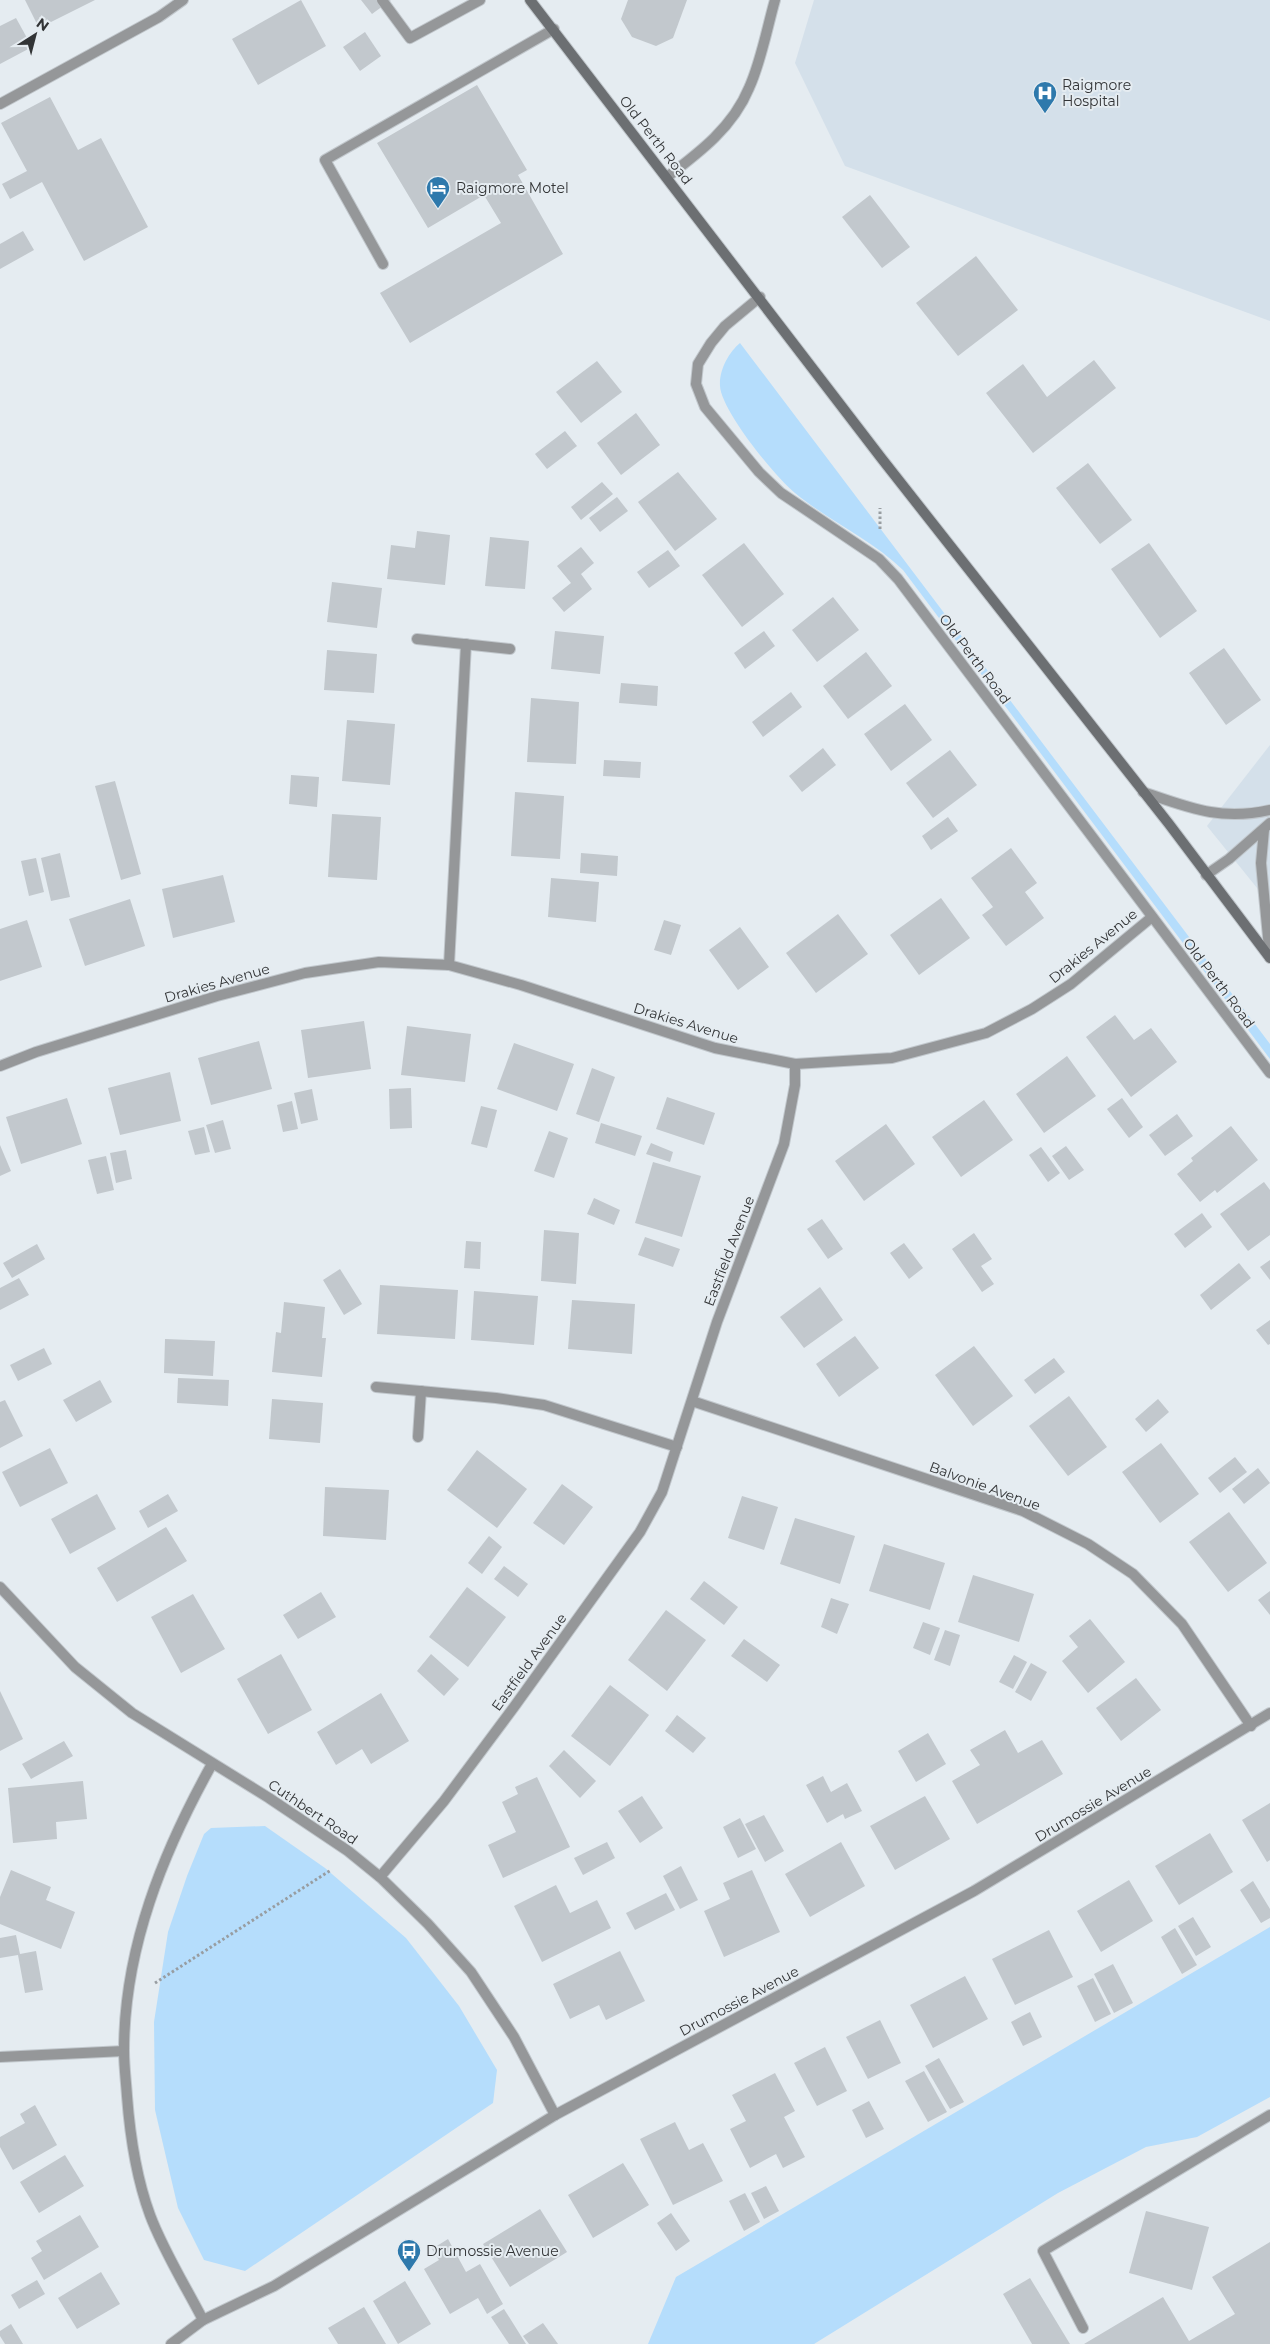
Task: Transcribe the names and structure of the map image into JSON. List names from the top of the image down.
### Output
{
  "streets": {
    "main road": ["Old Perth Road"],
    "street": [
      "Drakies Avenue",
      "Eastfield Avenue",
      "Balvonie Avenue",
      "Drumossie Avenue",
      "Cuthbert Road"
    ]
  },
  "crossings": [
    ["Old Perth Road", "Drakies Avenue"],
    ["Drakies Avenue", "Eastfield Avenue"],
    ["Eastfield Avenue", "Balvonie Avenue"],
    ["Eastfield Avenue", "Cuthbert Road"],
    ["Balvonie Avenue", "Drumossie Avenue"],
    ["Drumossie Avenue", "Cuthbert Road"]
  ],
  "places": {
    "hospital": ["Raigmore Hospital"],
    "hotel": ["Raigmore Motel"],
    "bus stop": ["Drumossie Avenue"]
  },
  "north": "top right"
}
